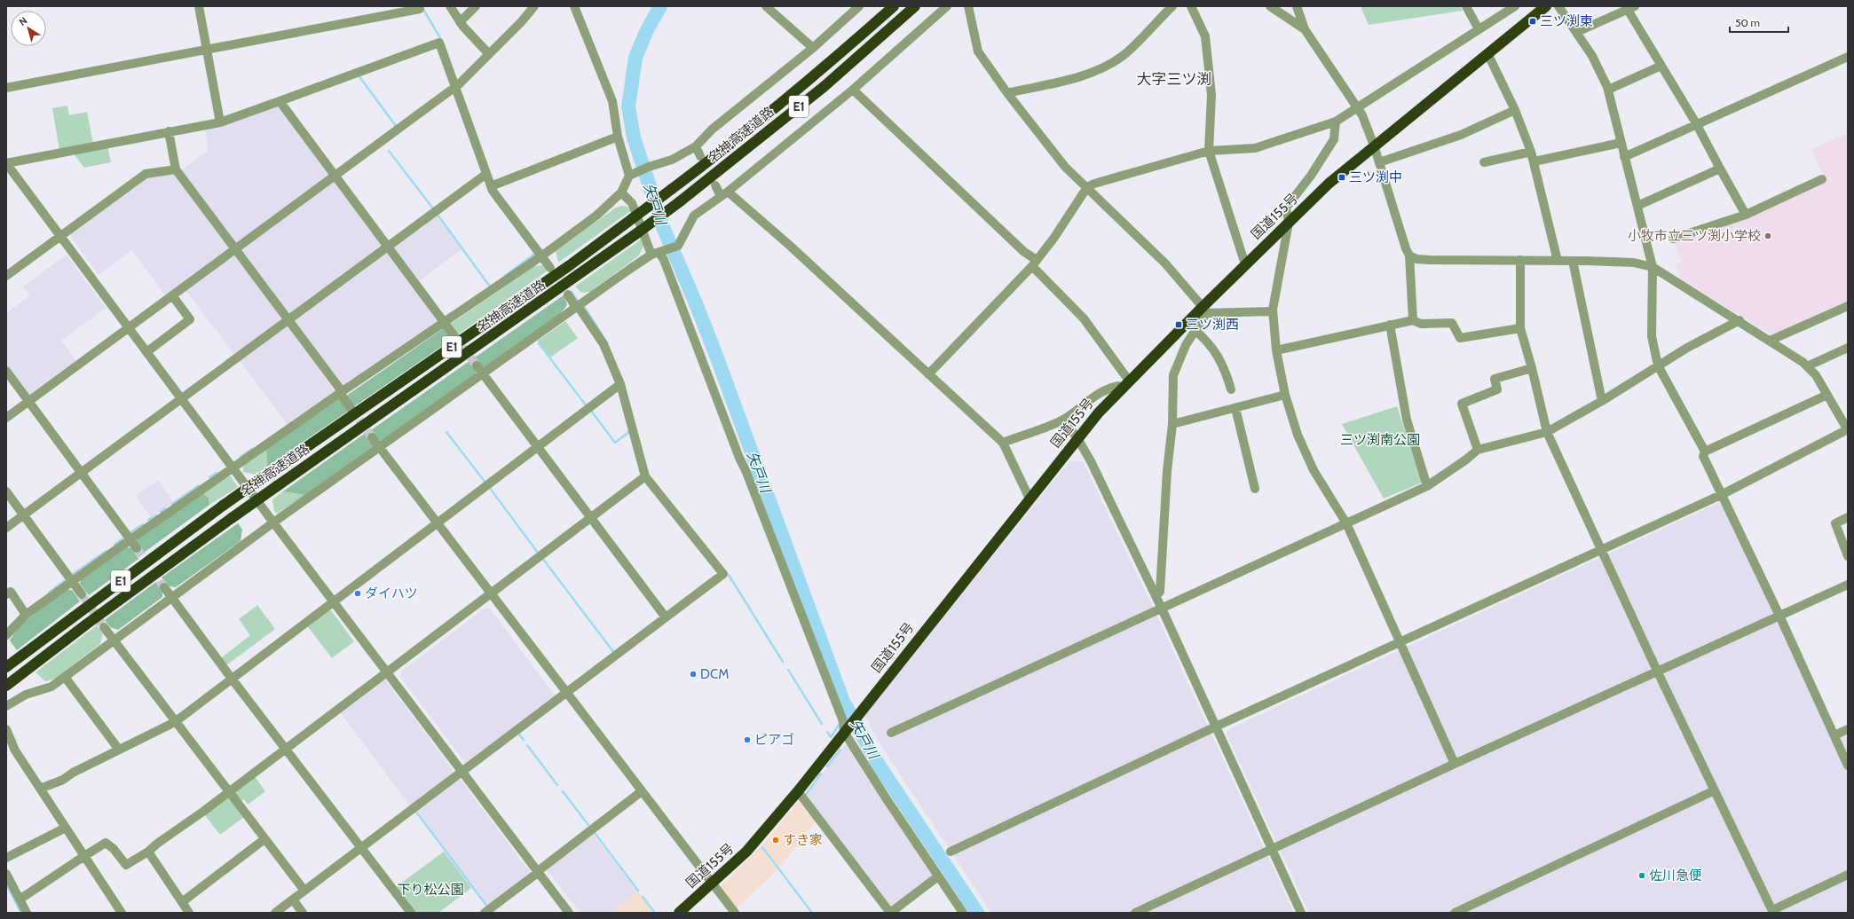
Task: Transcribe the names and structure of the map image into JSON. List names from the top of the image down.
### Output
{
  "streets": {
    "highway": ["E1", "名神高速道路", "国道155号"]
  },
  "districts": ["大字三ツ渕"],
  "water": ["矢戸川"],
  "parks": ["三ツ渕南公園", "下り松公園"],
  "places": {
    "transit": ["三ツ渕東", "三ツ渕中", "三ツ渕西"],
    "other": [
      "小牧市立三ツ渕小学校",
      "ダイハツ",
      "DCM",
      "ピアゴ",
      "すき家",
      "佐川急便"
    ]
  },
  "scale_bar": "50 m",
  "north": "top left"
}
